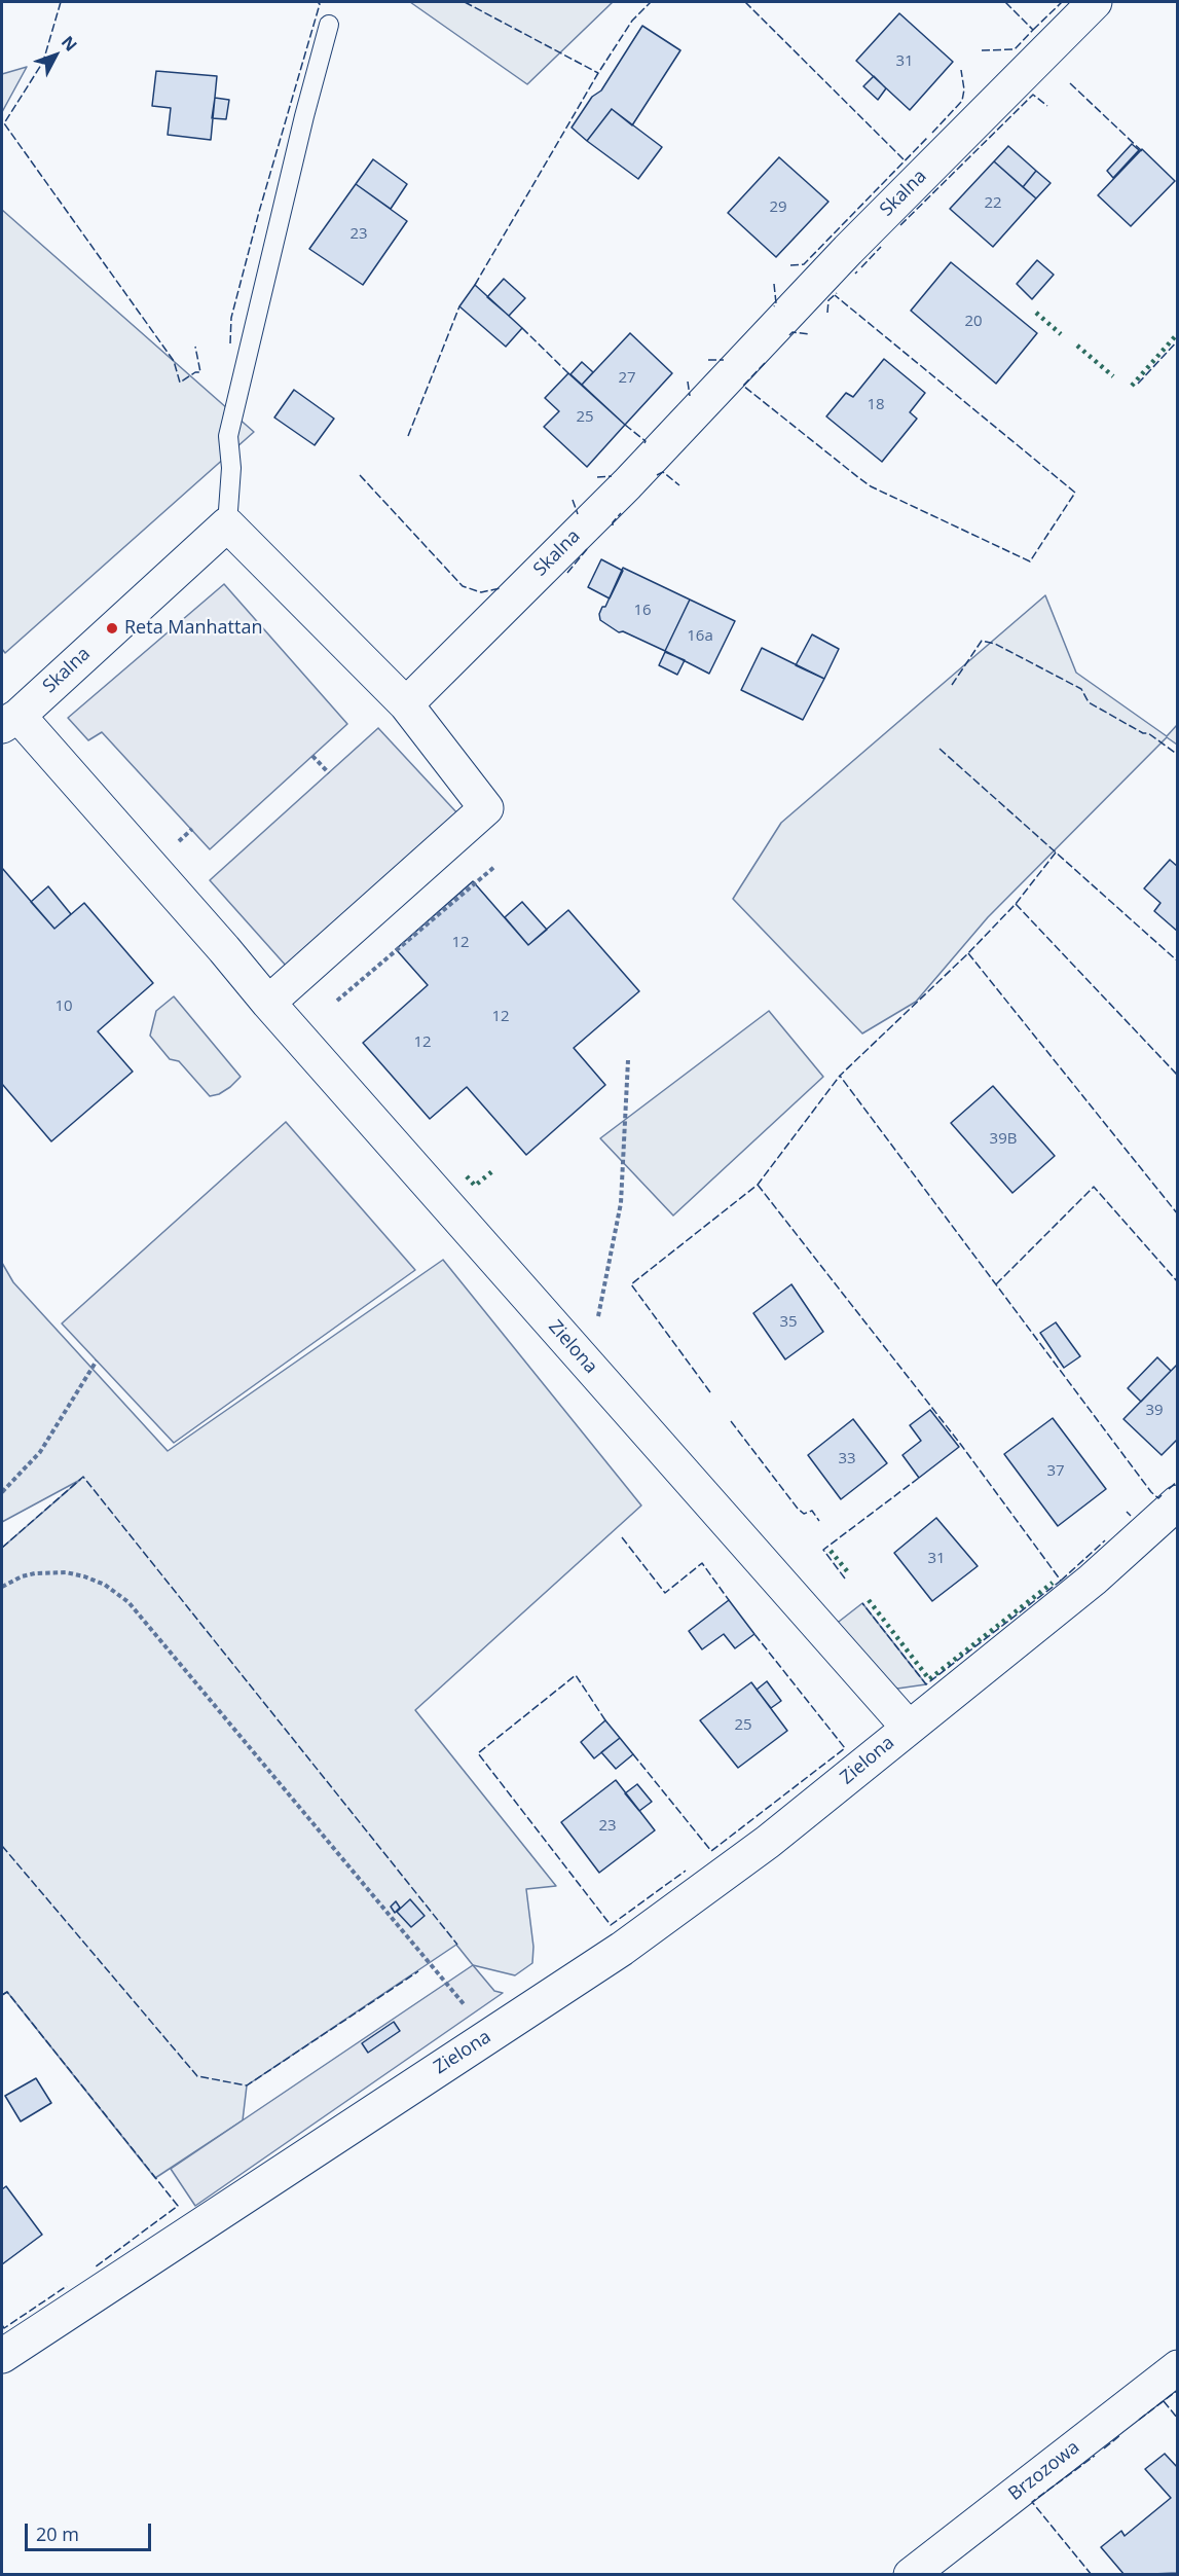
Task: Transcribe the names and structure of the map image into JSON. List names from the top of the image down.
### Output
{
  "streets": {
    "street": ["Skalna", "Zielona", "Brzozowa"]
  },
  "crossings": [
    ["Skalna", "Zielona"]
  ],
  "places": ["Reta Manhattan"],
  "house_numbers": [
    "31",
    "22",
    "29",
    "23",
    "20",
    "27",
    "18",
    "25",
    "16",
    "16a",
    "12",
    "10",
    "12",
    "12",
    "39B",
    "35",
    "39",
    "33",
    "37",
    "31",
    "25",
    "23"
  ],
  "scale_bar": "20 m",
  "north": "top right"
}
